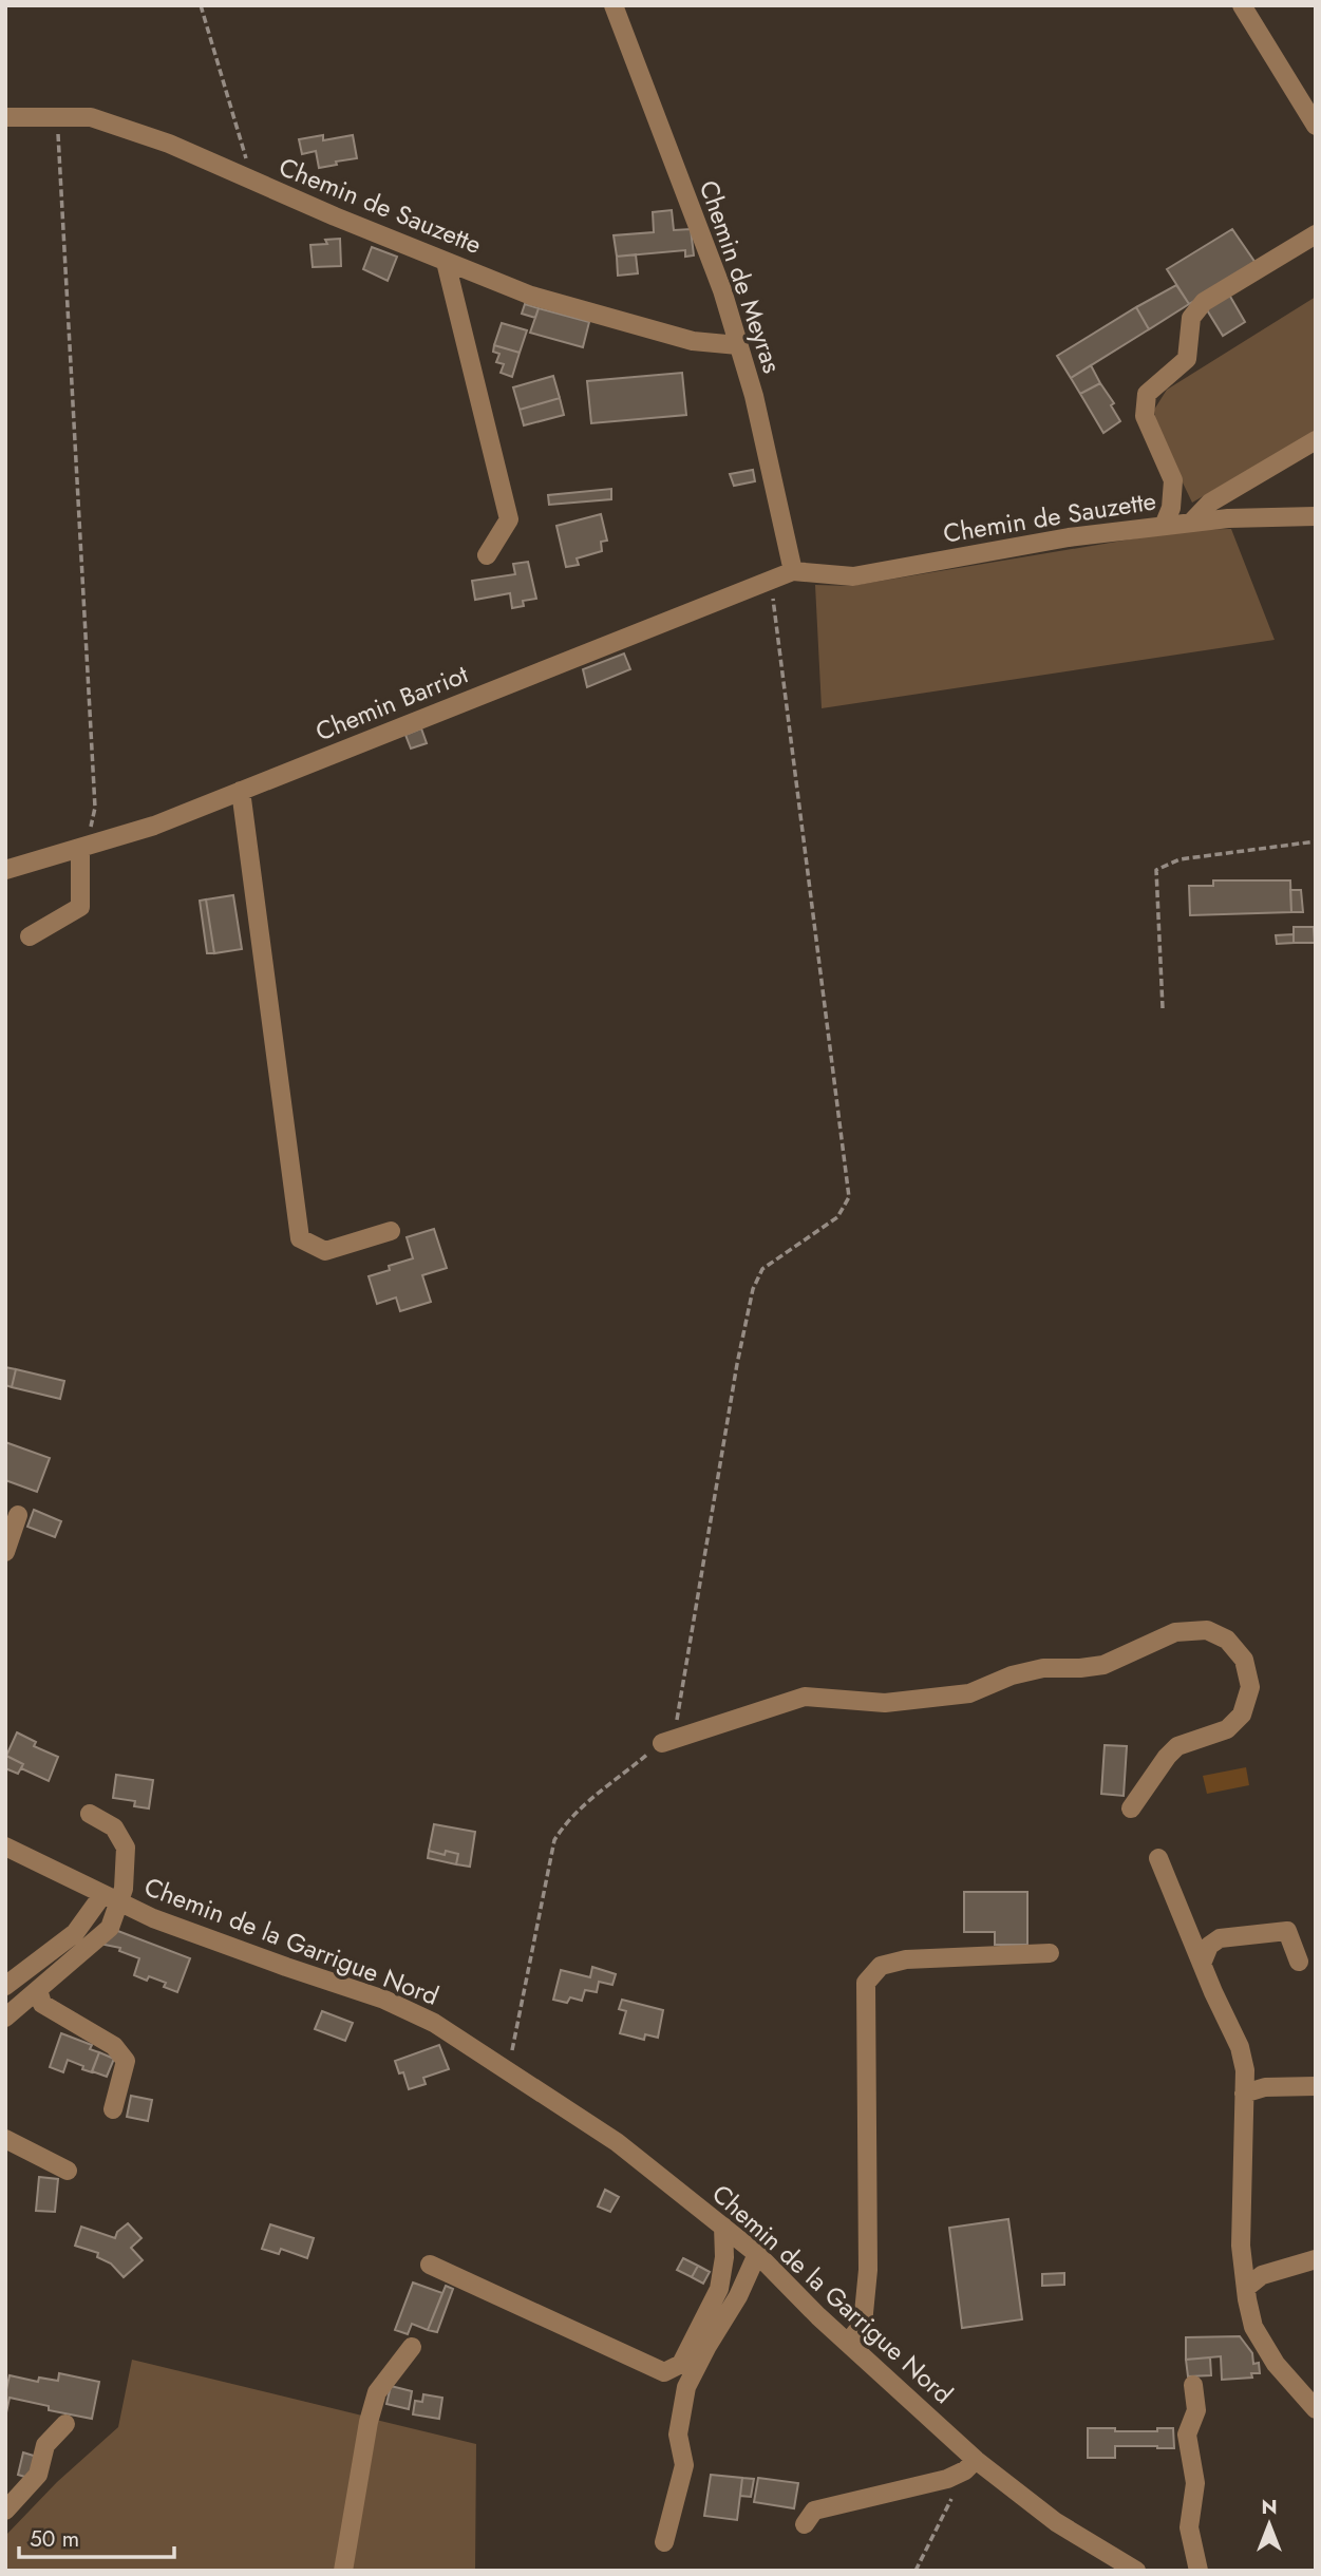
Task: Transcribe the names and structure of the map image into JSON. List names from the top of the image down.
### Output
{
  "streets": {
    "street": [
      "Chemin de Sauzette",
      "Chemin de Meyras",
      "Chemin Barriot",
      "Chemin de la Garrigue Nord"
    ]
  },
  "crossings": [
    ["Chemin de Sauzette", "Chemin de Meyras"],
    ["Chemin de Sauzette", "Chemin Barriot"],
    ["Chemin de Meyras", "Chemin Barriot"]
  ],
  "scale_bar": "50 m",
  "north": "top"
}
